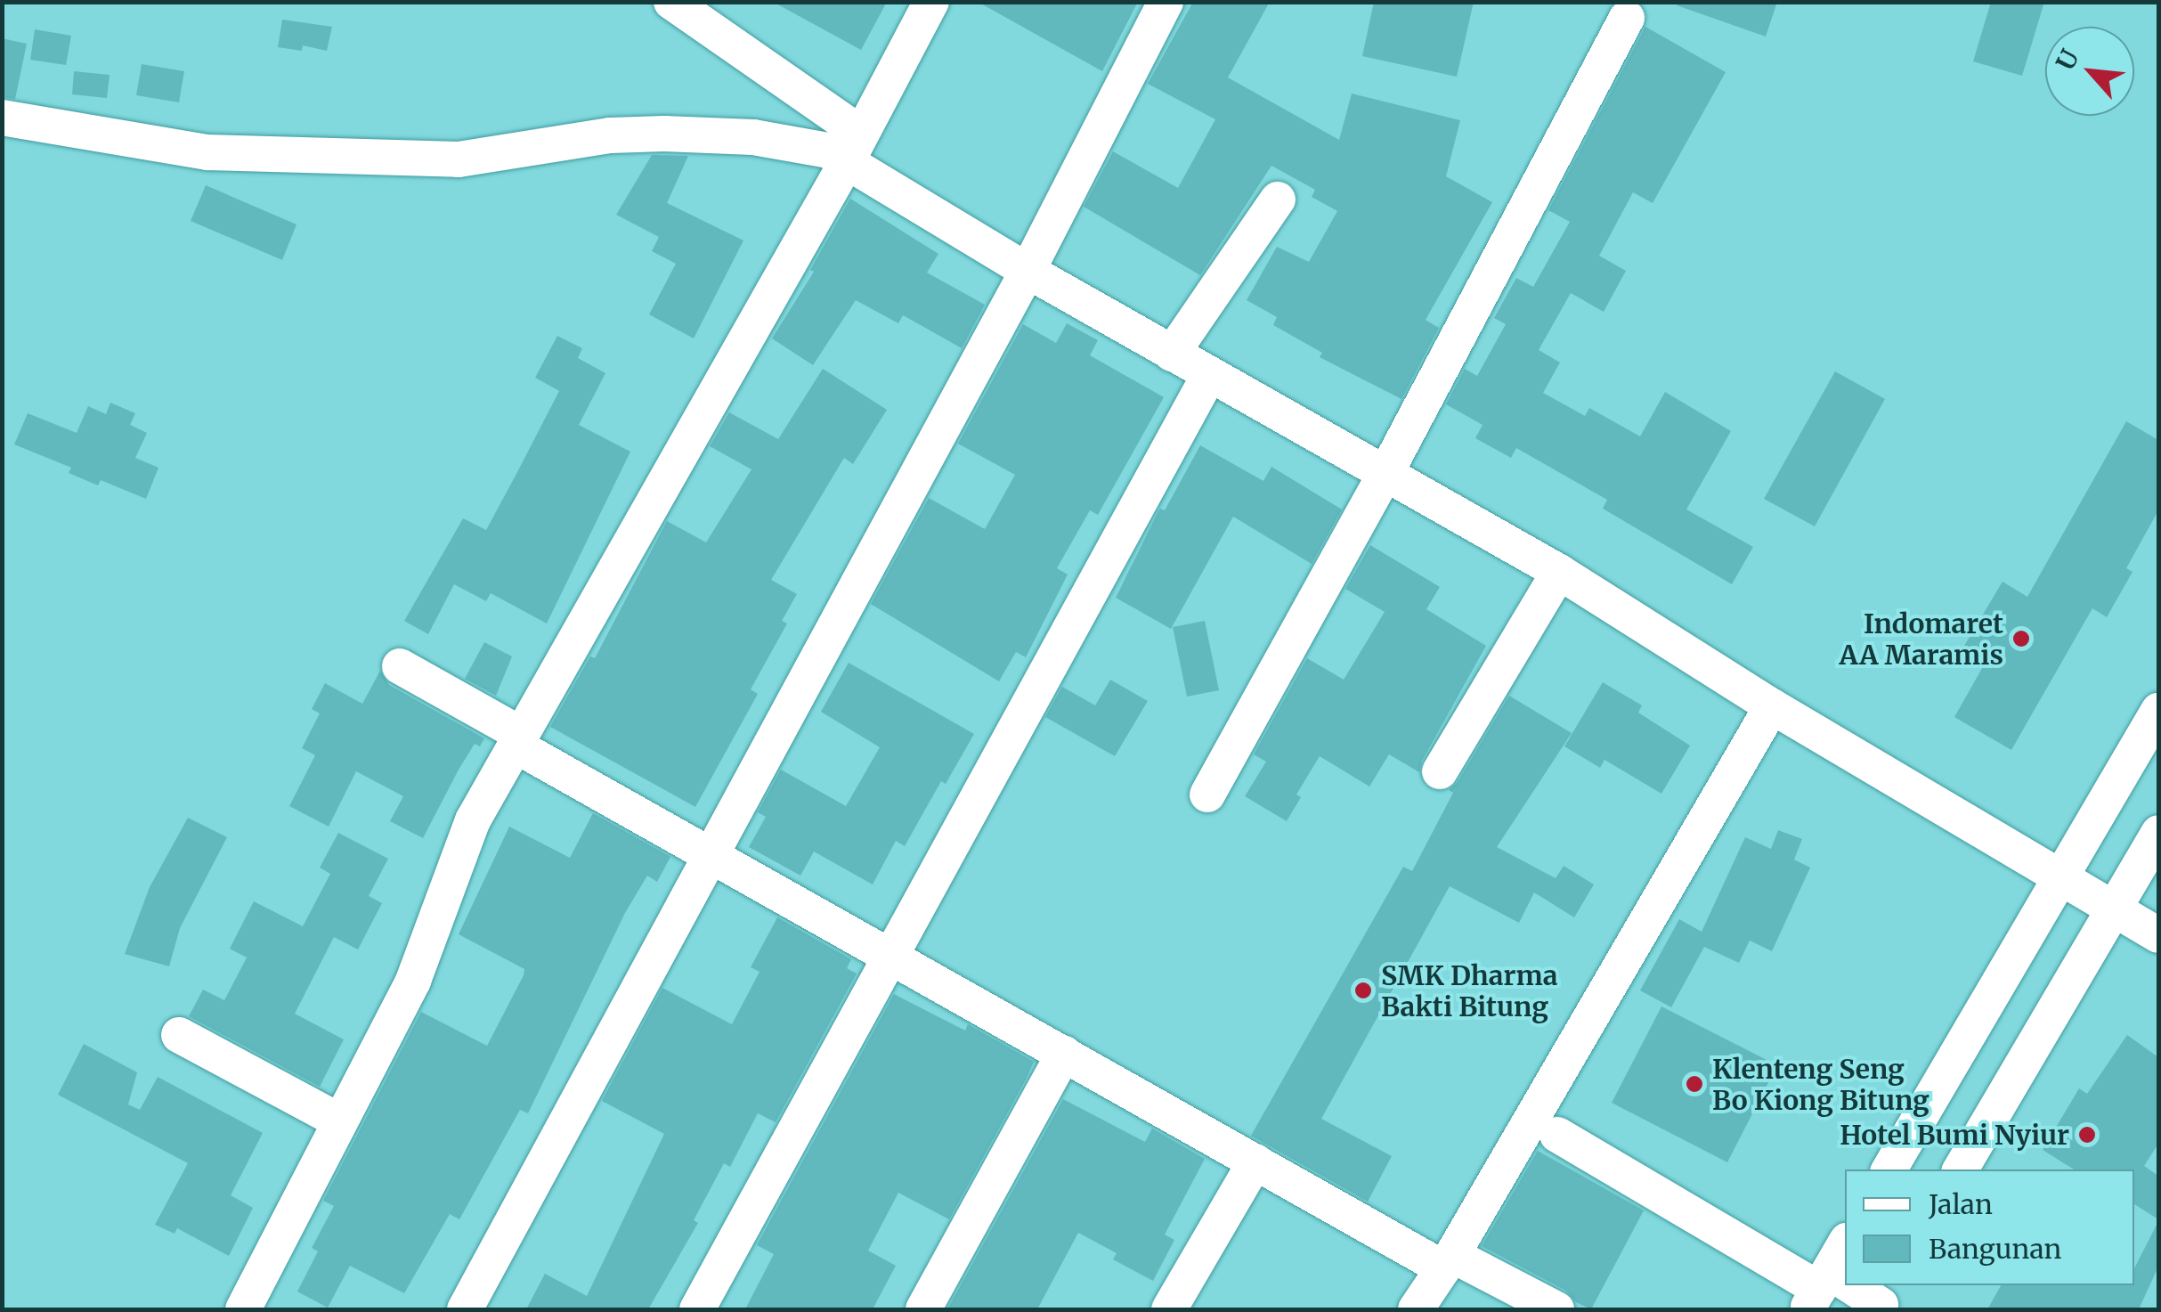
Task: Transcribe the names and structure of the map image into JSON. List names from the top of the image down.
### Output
{
  "places": [
    "Indomaret AA Maramis",
    "SMK Dharma Bakti Bitung",
    "Klenteng Seng Bo Kiong Bitung",
    "Hotel Bumi Nyiur"
  ],
  "legend": ["Jalan", "Bangunan"],
  "north": "top left"
}
